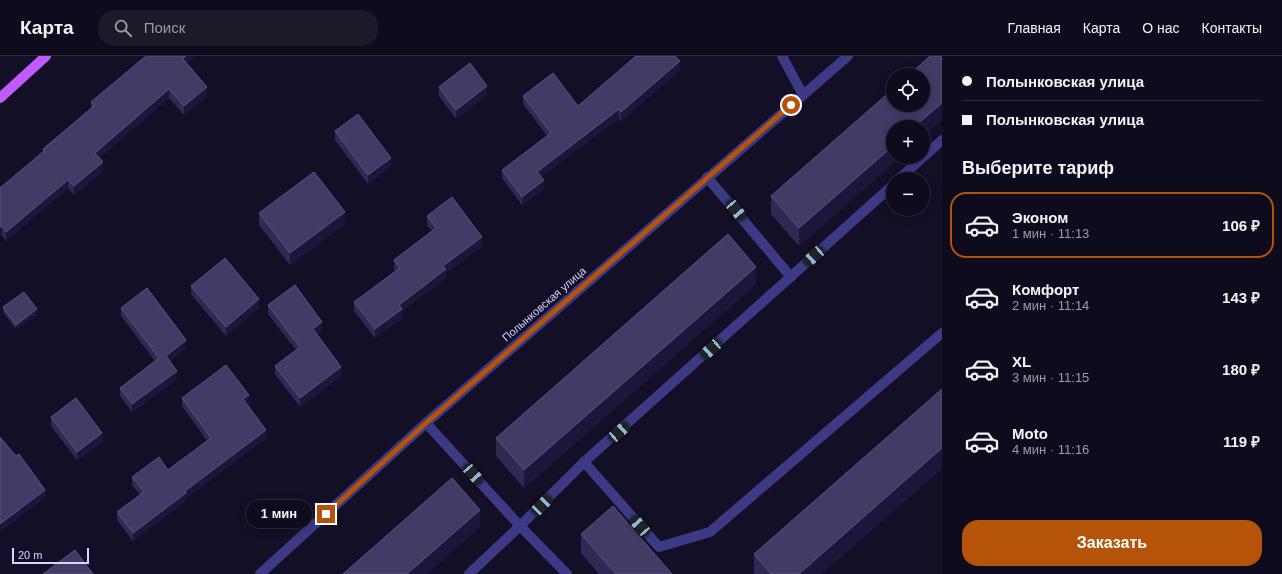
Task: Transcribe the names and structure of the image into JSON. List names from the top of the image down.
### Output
{
  "streets": {
    "street": ["Полынковская улица"]
  },
  "scale_bar": "20 m",
  "page": {
    "header": "Карта",
    "search": "Поиск",
    "nav": [
      "Главная",
      "Карта",
      "О нас",
      "Контакты"
    ],
    "banner": ["Полынковская улица", "Полынковская улица"],
    "map_buttons": ["+", "−"],
    "heading": "Выберите тариф",
    "list": [
      {
        "name": "Эконом",
        "note": "1 мин · 11:13",
        "value": "106 ₽"
      },
      {
        "name": "Комфорт",
        "note": "2 мин · 11:14",
        "value": "143 ₽"
      },
      {
        "name": "XL",
        "note": "3 мин · 11:15",
        "value": "180 ₽"
      },
      {
        "name": "Moto",
        "note": "4 мин · 11:16",
        "value": "119 ₽"
      }
    ],
    "bubble": "1 мин",
    "buttons": "Заказать",
    "scale": "20 m"
  }
}
